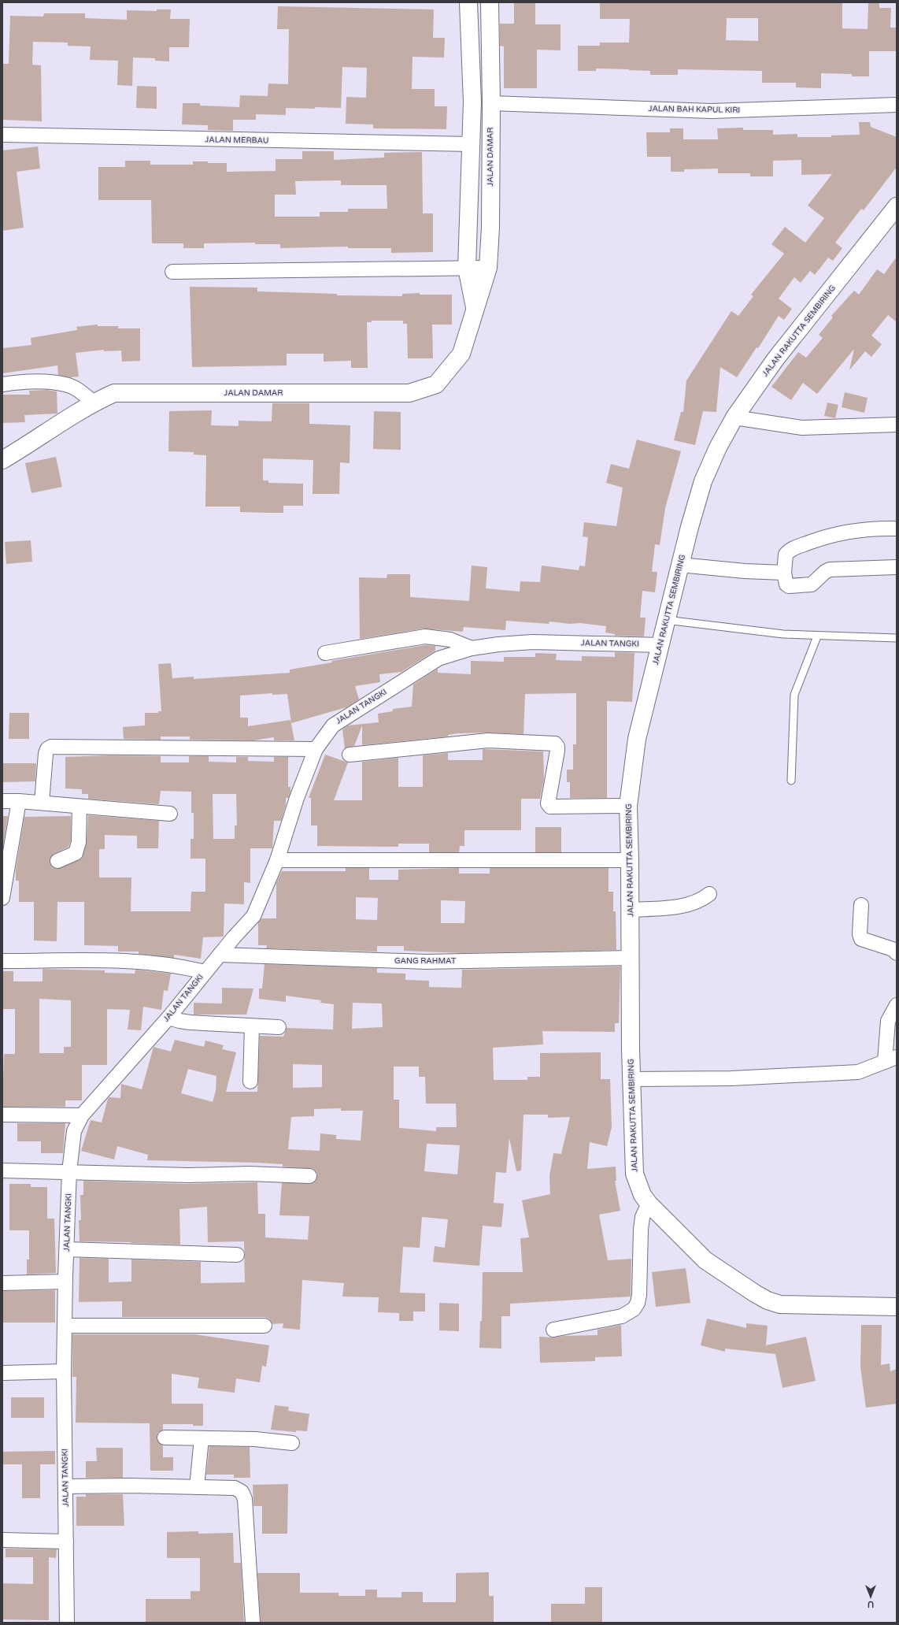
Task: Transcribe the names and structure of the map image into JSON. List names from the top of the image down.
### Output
{
  "streets": {
    "main road": ["JALAN DAMAR", "JALAN RAKUTTA SEMBIRING"],
    "street": [
      "JALAN BAH KAPUL KIRI",
      "JALAN MERBAU",
      "JALAN TANGKI",
      "GANG RAHMAT"
    ]
  },
  "crossings": [
    ["JALAN BAH KAPUL KIRI", "JALAN DAMAR"],
    ["JALAN MERBAU", "JALAN DAMAR"],
    ["JALAN RAKUTTA SEMBIRING", "JALAN TANGKI"],
    ["JALAN RAKUTTA SEMBIRING", "GANG RAHMAT"],
    ["JALAN TANGKI", "GANG RAHMAT"]
  ],
  "north": "bottom"
}
